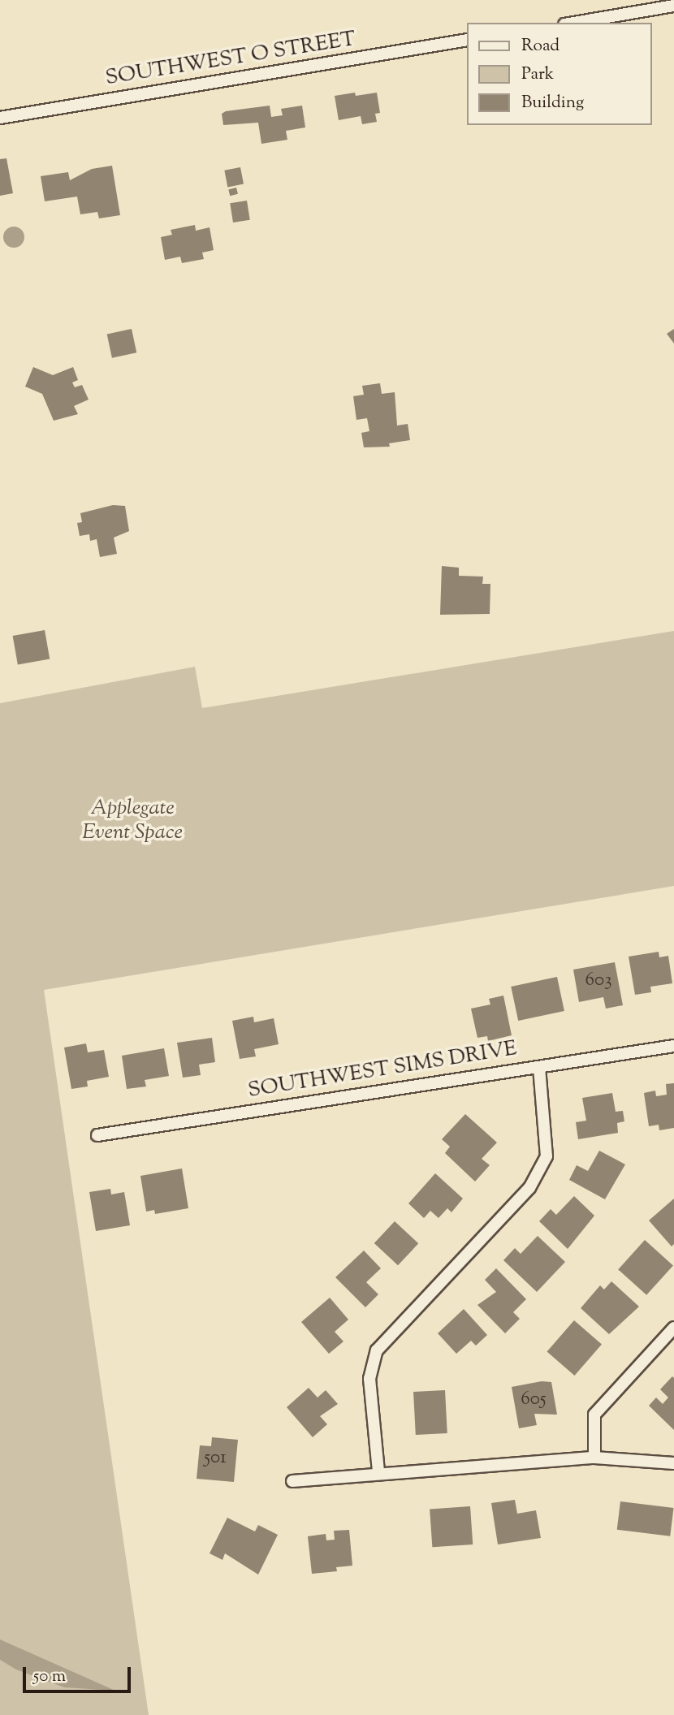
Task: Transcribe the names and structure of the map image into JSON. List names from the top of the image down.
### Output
{
  "streets": {
    "street": ["SOUTHWEST O STREET", "SOUTHWEST SIMS DRIVE"]
  },
  "parks": ["Applegate Event Space"],
  "house_numbers": ["603", "605", "501"],
  "legend": ["Road", "Park", "Building"],
  "scale_bar": "50 m"
}
